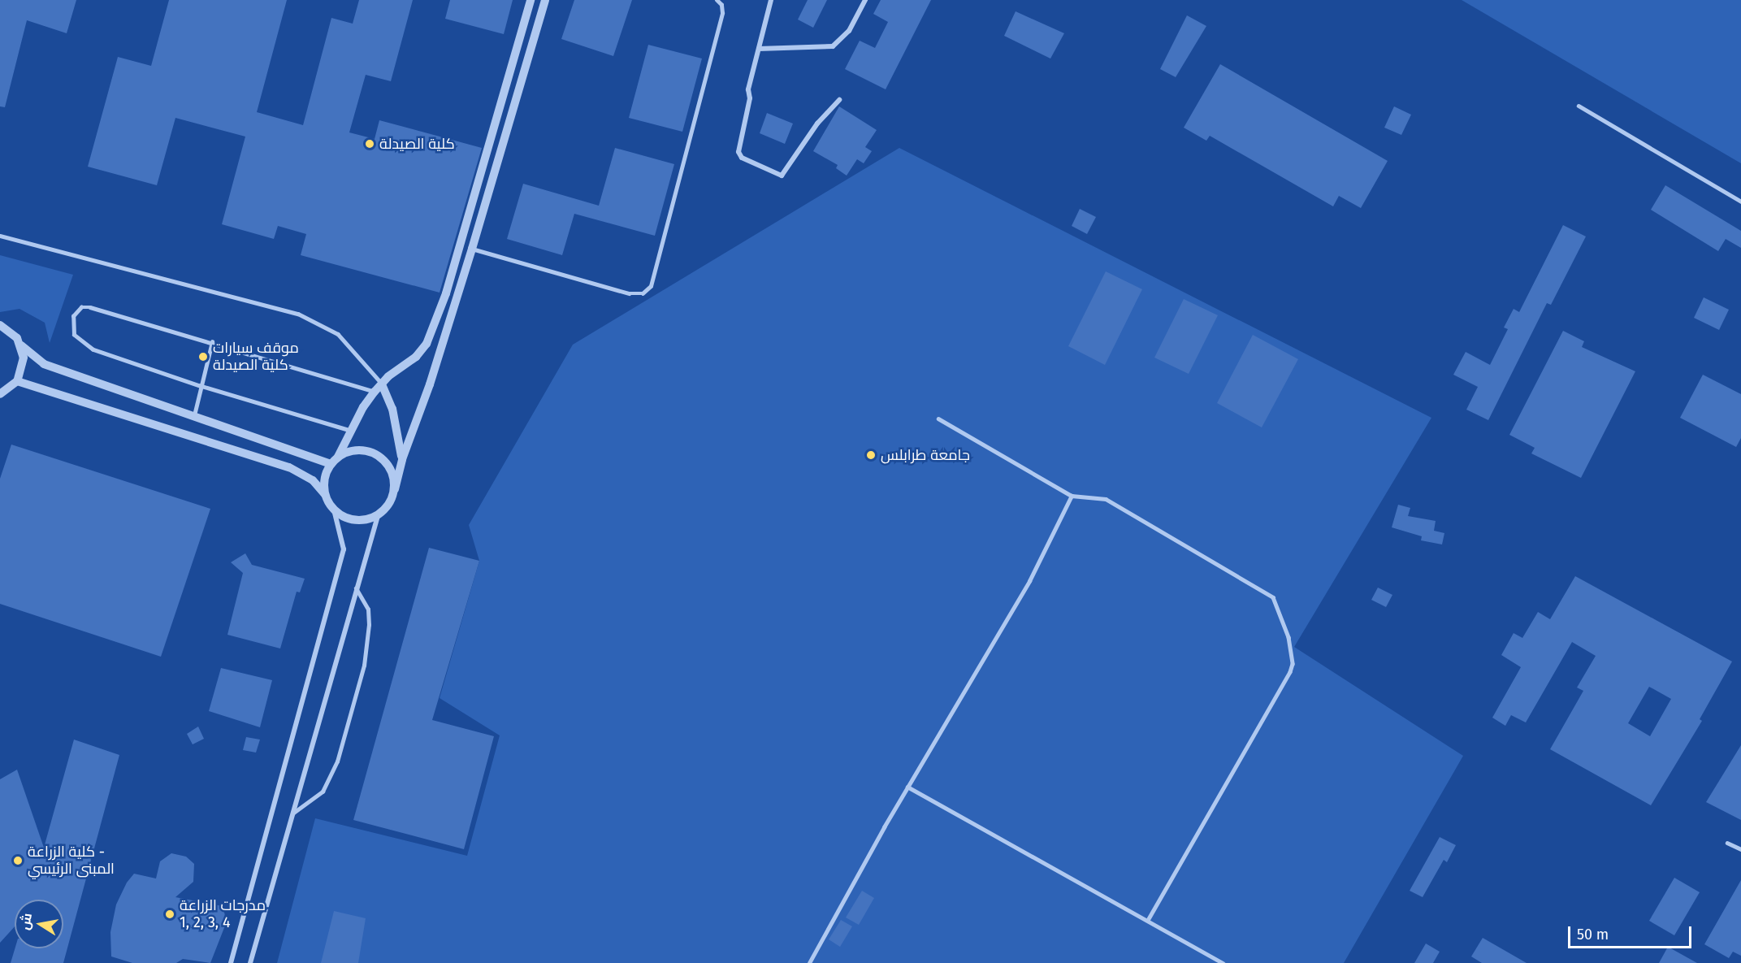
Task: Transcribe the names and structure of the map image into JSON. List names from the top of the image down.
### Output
{
  "places": [
    "كلية الصيدلة",
    "موقف سيارات كلية الصيدلة",
    "جامعة طرابلس",
    "كلية الزراعة - المبنى الرئيسي",
    "مدرجات الزراعة 1, 2, 3, 4"
  ],
  "scale_bar": "50 m",
  "north": "left"
}
